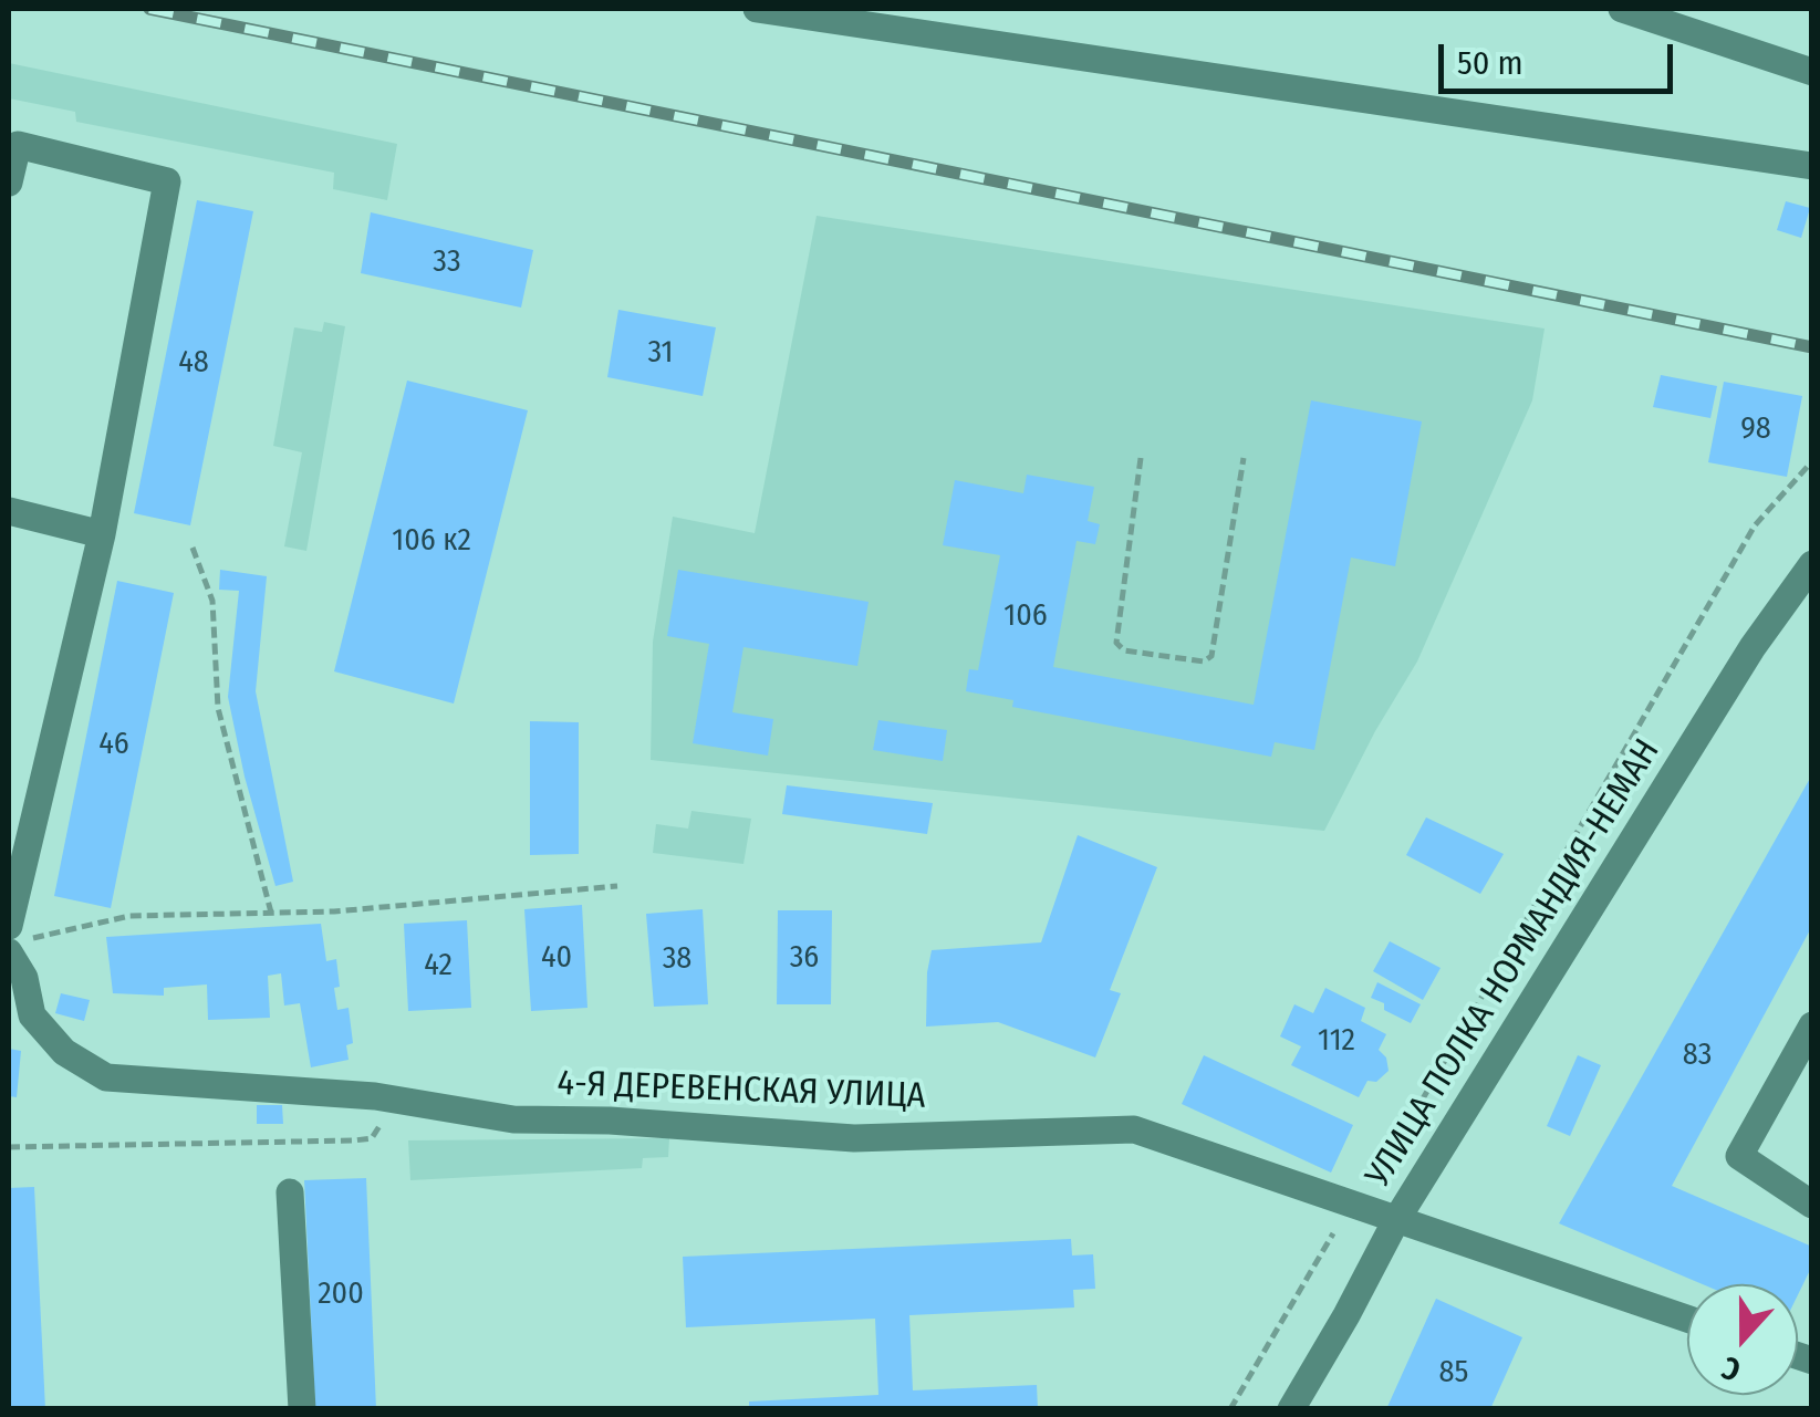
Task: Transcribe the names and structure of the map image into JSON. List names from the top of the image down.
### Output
{
  "streets": {
    "street": ["УЛИЦА ПОЛКА НОРМАНДИЯ-НЕМАН", "4-Я ДЕРЕВЕНСКАЯ УЛИЦА"]
  },
  "crossings": [
    ["УЛИЦА ПОЛКА НОРМАНДИЯ-НЕМАН", "4-Я ДЕРЕВЕНСКАЯ УЛИЦА"]
  ],
  "house_numbers": [
    "33",
    "31",
    "48",
    "98",
    "106 к2",
    "106",
    "46",
    "40",
    "36",
    "38",
    "42",
    "112",
    "83",
    "200",
    "85"
  ],
  "scale_bar": "50 m",
  "north": "bottom"
}
